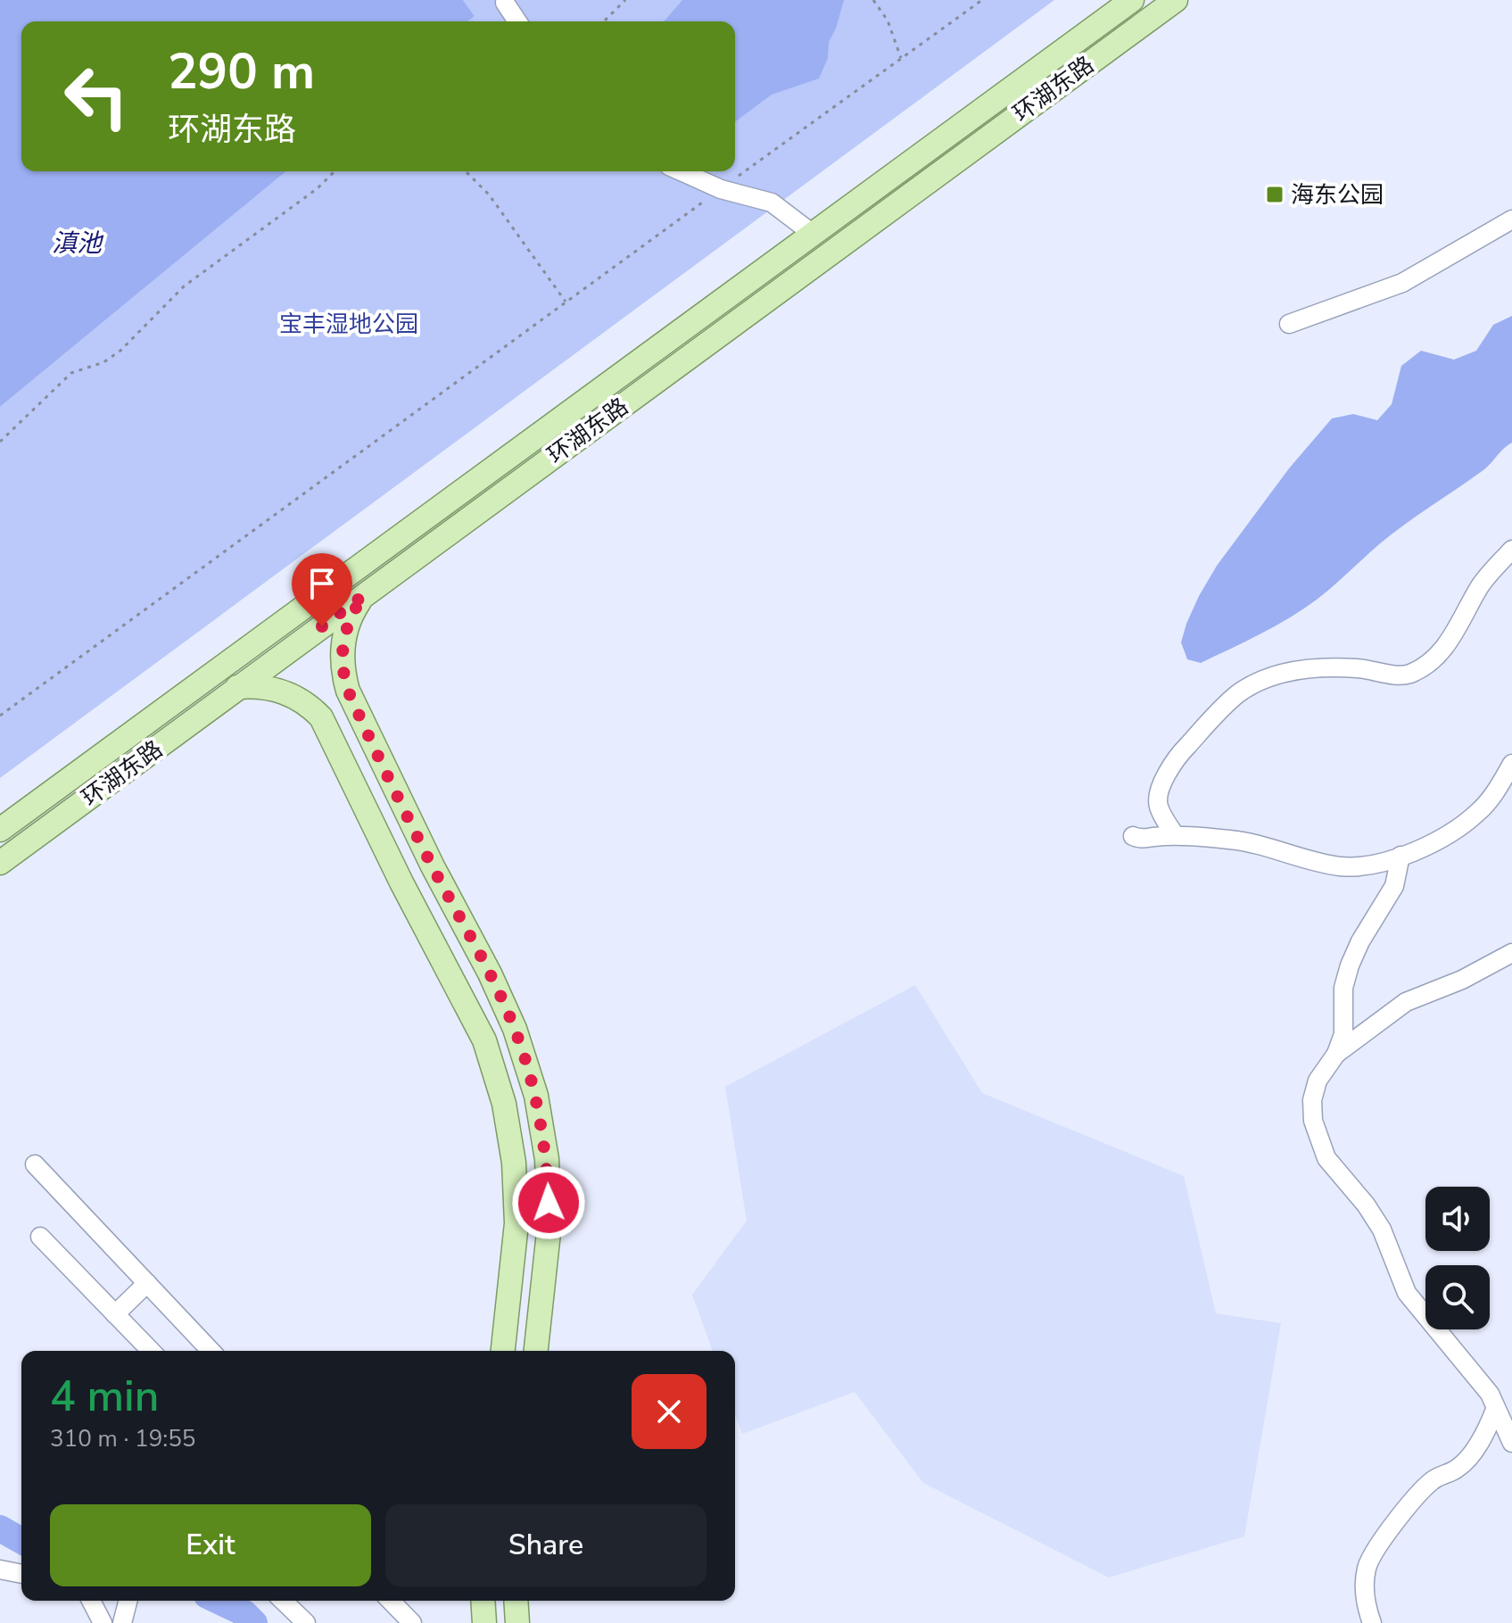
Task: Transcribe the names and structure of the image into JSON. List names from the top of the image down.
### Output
{
  "streets": {
    "main road": ["环湖东路"]
  },
  "water": ["滇池"],
  "parks": ["宝丰湿地公园"],
  "places": {
    "transit": ["海东公园"]
  },
  "page": {
    "turn": ["290 m", "环湖东路"],
    "heading": ["4 min", "310 m · 19:55"],
    "buttons": ["Exit", "Share"]
  }
}
